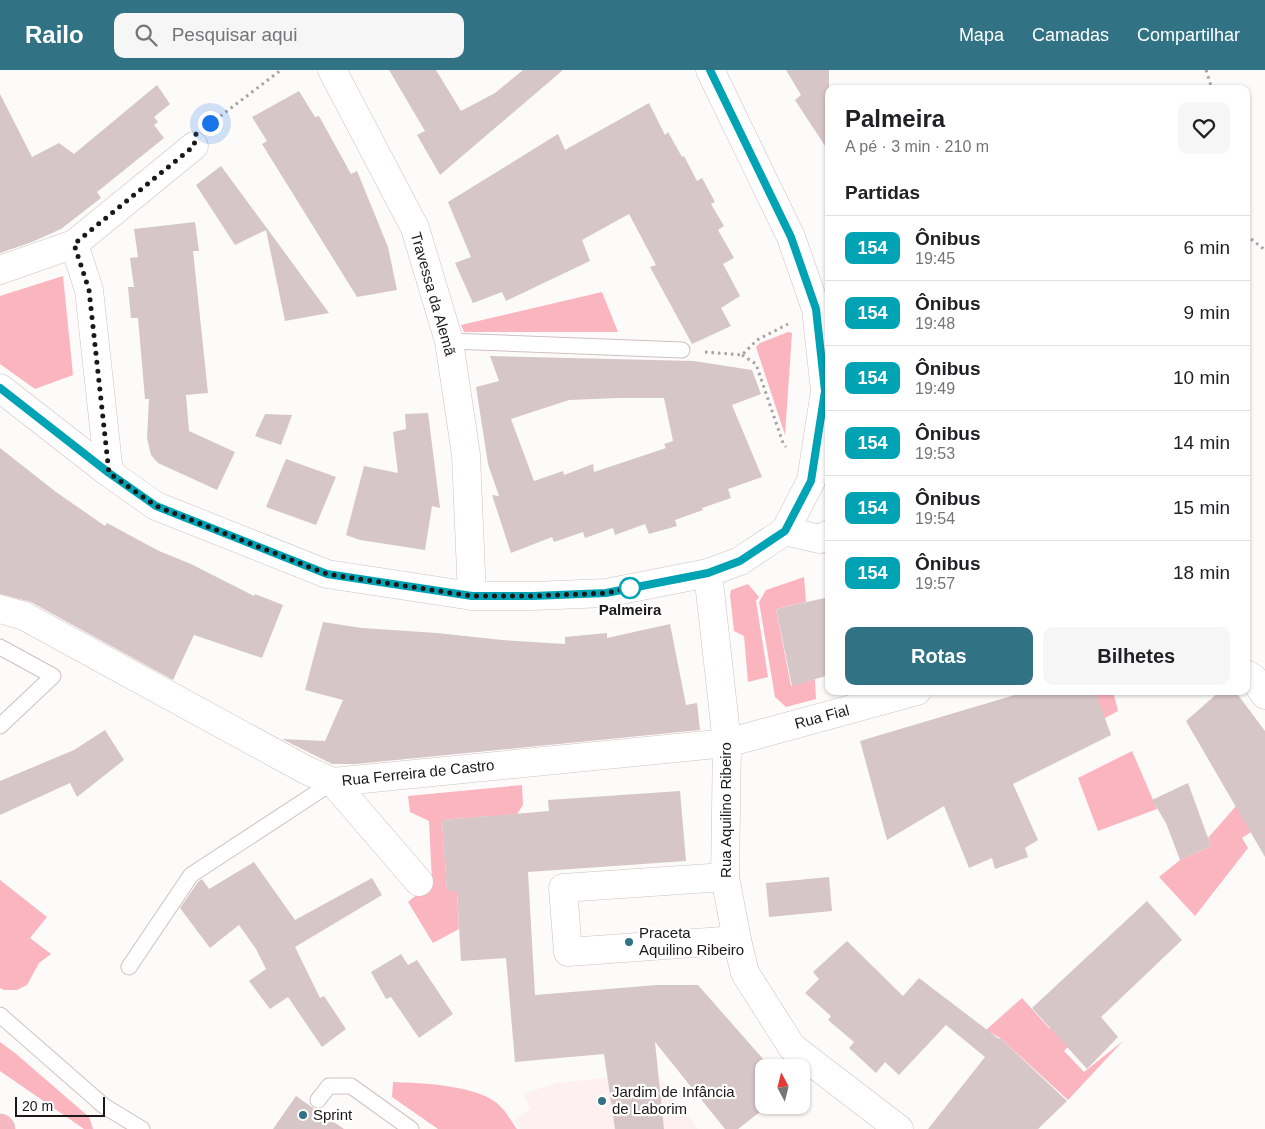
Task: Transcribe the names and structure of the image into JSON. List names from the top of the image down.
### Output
{
  "streets": {
    "street": [
      "Travessa da Alemã",
      "Rua Fial",
      "Rua Ferreira de Castro",
      "Rua Aquilino Ribeiro"
    ]
  },
  "crossings": [
    ["Rua Fial", "Rua Ferreira de Castro"],
    ["Rua Fial", "Rua Aquilino Ribeiro"],
    ["Rua Ferreira de Castro", "Rua Aquilino Ribeiro"]
  ],
  "places": [
    "Palmeira",
    "Praceta Aquilino Ribeiro",
    "Jardim de Infância de Laborim",
    "Sprint"
  ],
  "lines": ["bus line 154"],
  "scale_bar": "20 m",
  "north": "top",
  "page": {
    "header": "Railo",
    "search": "Pesquisar aqui",
    "nav": ["Mapa", "Camadas", "Compartilhar"],
    "heading": [
      ["Palmeira", "A pé · 3 min · 210 m"],
      "Partidas"
    ],
    "list": [
      {
        "mark": "154",
        "name": "Ônibus",
        "note": "19:45",
        "value": "6 min"
      },
      {
        "mark": "154",
        "name": "Ônibus",
        "note": "19:48",
        "value": "9 min"
      },
      {
        "mark": "154",
        "name": "Ônibus",
        "note": "19:49",
        "value": "10 min"
      },
      {
        "mark": "154",
        "name": "Ônibus",
        "note": "19:53",
        "value": "14 min"
      },
      {
        "mark": "154",
        "name": "Ônibus",
        "note": "19:54",
        "value": "15 min"
      },
      {
        "mark": "154",
        "name": "Ônibus",
        "note": "19:57",
        "value": "18 min"
      }
    ],
    "buttons": ["Rotas", "Bilhetes"],
    "scale": "20 m"
  }
}
